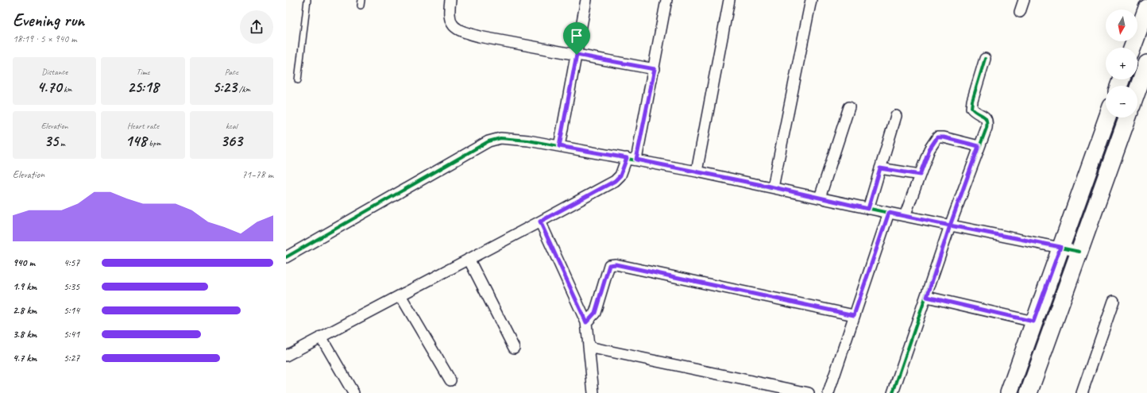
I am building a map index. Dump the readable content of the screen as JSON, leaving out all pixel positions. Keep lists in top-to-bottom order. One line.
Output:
{"north":"bottom","page":{"heading":["Evening run","18:19 · 5 × 940 m"],"map_buttons":["+","−"],"stats":[["Distance","4.70 km"],["Time","25:18"],["Pace","5:23 /km"],["Elevation","35 m"],["Heart rate","148 bpm"],["kcal","363"]],"chart":["Elevation","71–78 m"],"list":[{"name":"940 m","note":"4:57"},{"name":"1.9 km","note":"5:35"},{"name":"2.8 km","note":"5:14"},{"name":"3.8 km","note":"5:41"},{"name":"4.7 km","note":"5:27"}]}}
